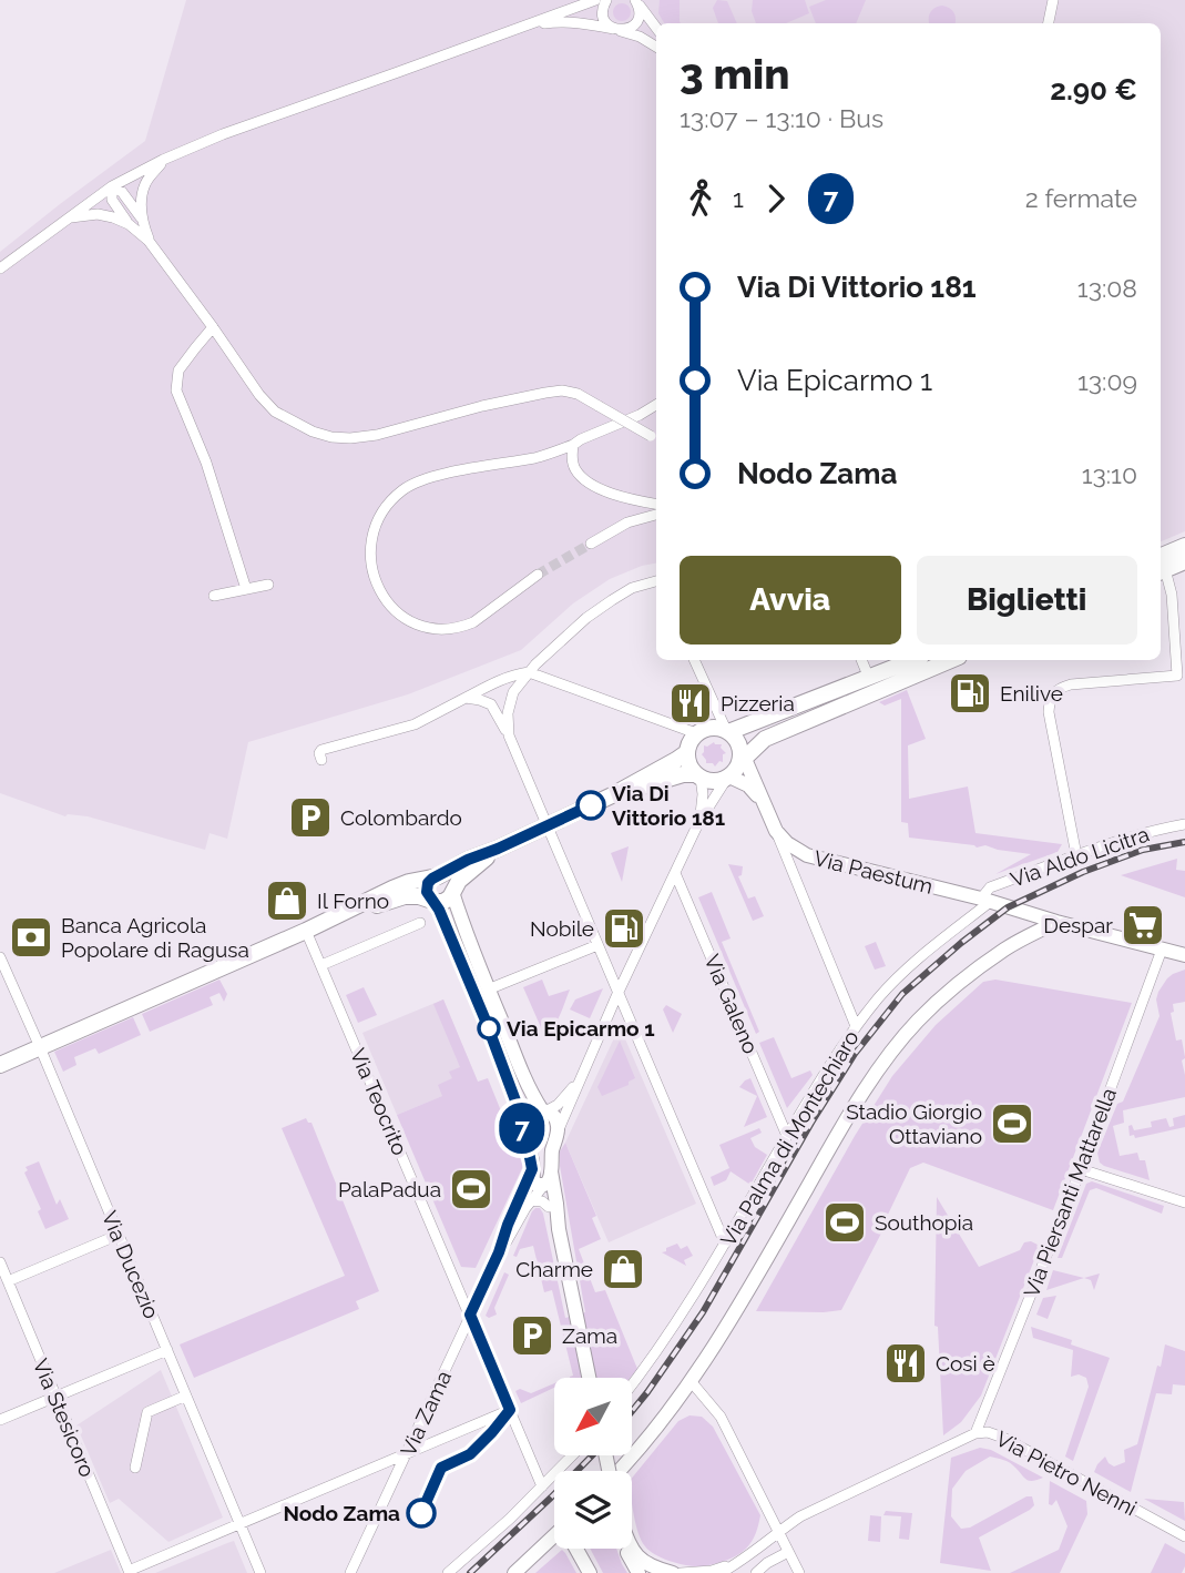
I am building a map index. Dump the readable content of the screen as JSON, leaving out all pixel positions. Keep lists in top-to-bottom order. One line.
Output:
{"streets":{"street":["Via Aldo Licitra","Via Paestum","Via Galeno","Via Teocrito","Via Palma di Montechiaro","Via Piersanti Mattarella","Via Ducezio","Via Zama","Via Stesicoro","Via Pietro Nenni"]},"crossings":[["Via Aldo Licitra","Via Paestum"],["Via Aldo Licitra","Via Palma di Montechiaro"],["Via Paestum","Via Palma di Montechiaro"],["Via Paestum","Via Piersanti Mattarella"],["Via Galeno","Via Palma di Montechiaro"],["Via Teocrito","Via Zama"],["Via Piersanti Mattarella","Via Pietro Nenni"]],"places":{"fuel station":["Enilive","Nobile"],"restaurant":["Pizzeria","Cosi è"],"other":["Via Di Vittorio 181","Via Epicarmo 1","Nodo Zama"],"parking":["Colombardo","Zama"],"shop":["Il Forno","Charme"],"supermarket":["Despar"],"bank":["Banca Agricola Popolare di Ragusa"],"sports":["Stadio Giorgio Ottaviano","PalaPadua","Southopia"]},"lines":["bus line 7"],"north":"bottom left","page":{"on_map":"7","heading":["3 min","13:07 – 13:10 · Bus","2.90 €"],"legs":["1","7","2 fermate"],"list":[{"name":"Via Di Vittorio 181","value":"13:08"},{"name":"Via Epicarmo 1","value":"13:09"},{"name":"Nodo Zama","value":"13:10"}],"buttons":["Avvia","Biglietti"]}}
